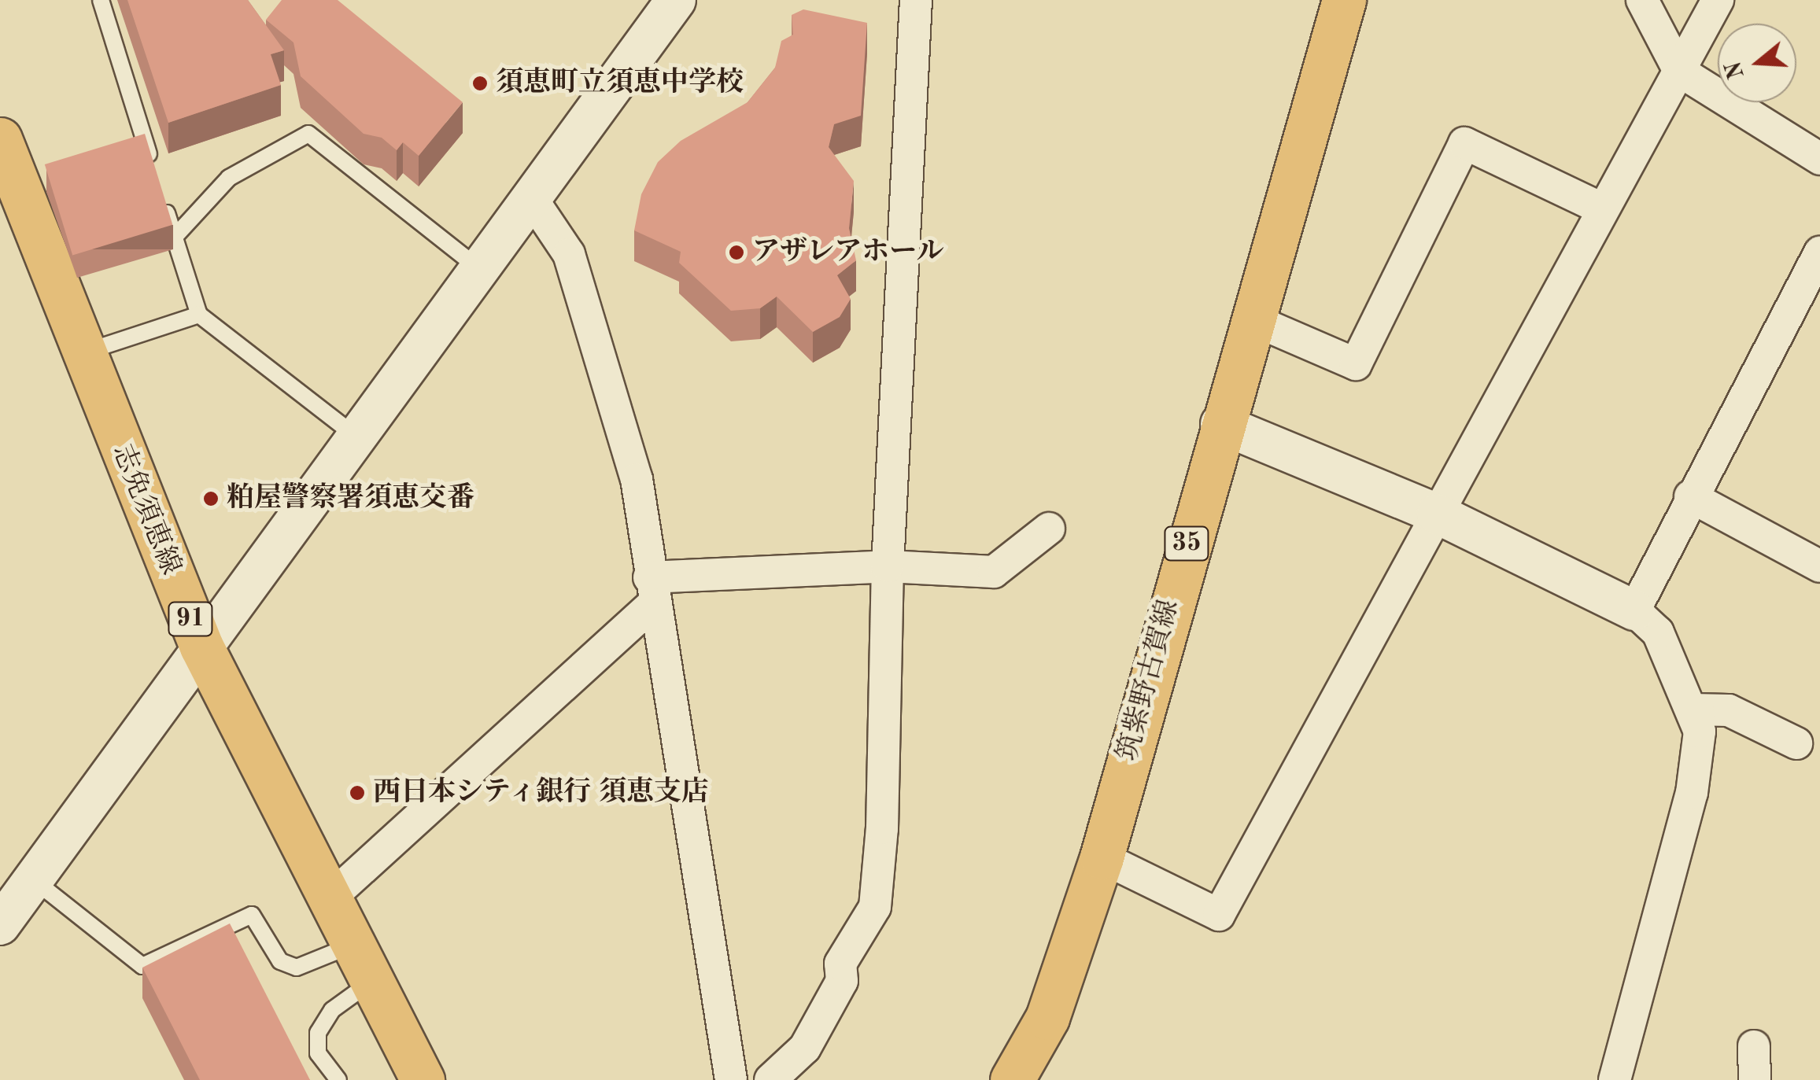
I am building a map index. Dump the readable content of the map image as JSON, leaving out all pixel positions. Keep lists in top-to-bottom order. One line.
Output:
{"streets":{"main road":["志免須恵線","35","91","筑紫野古賀線"]},"places":["須恵町立須恵中学校","アザレアホール","粕屋警察署須恵交番","西日本シティ銀行 須恵支店"],"north":"left"}
